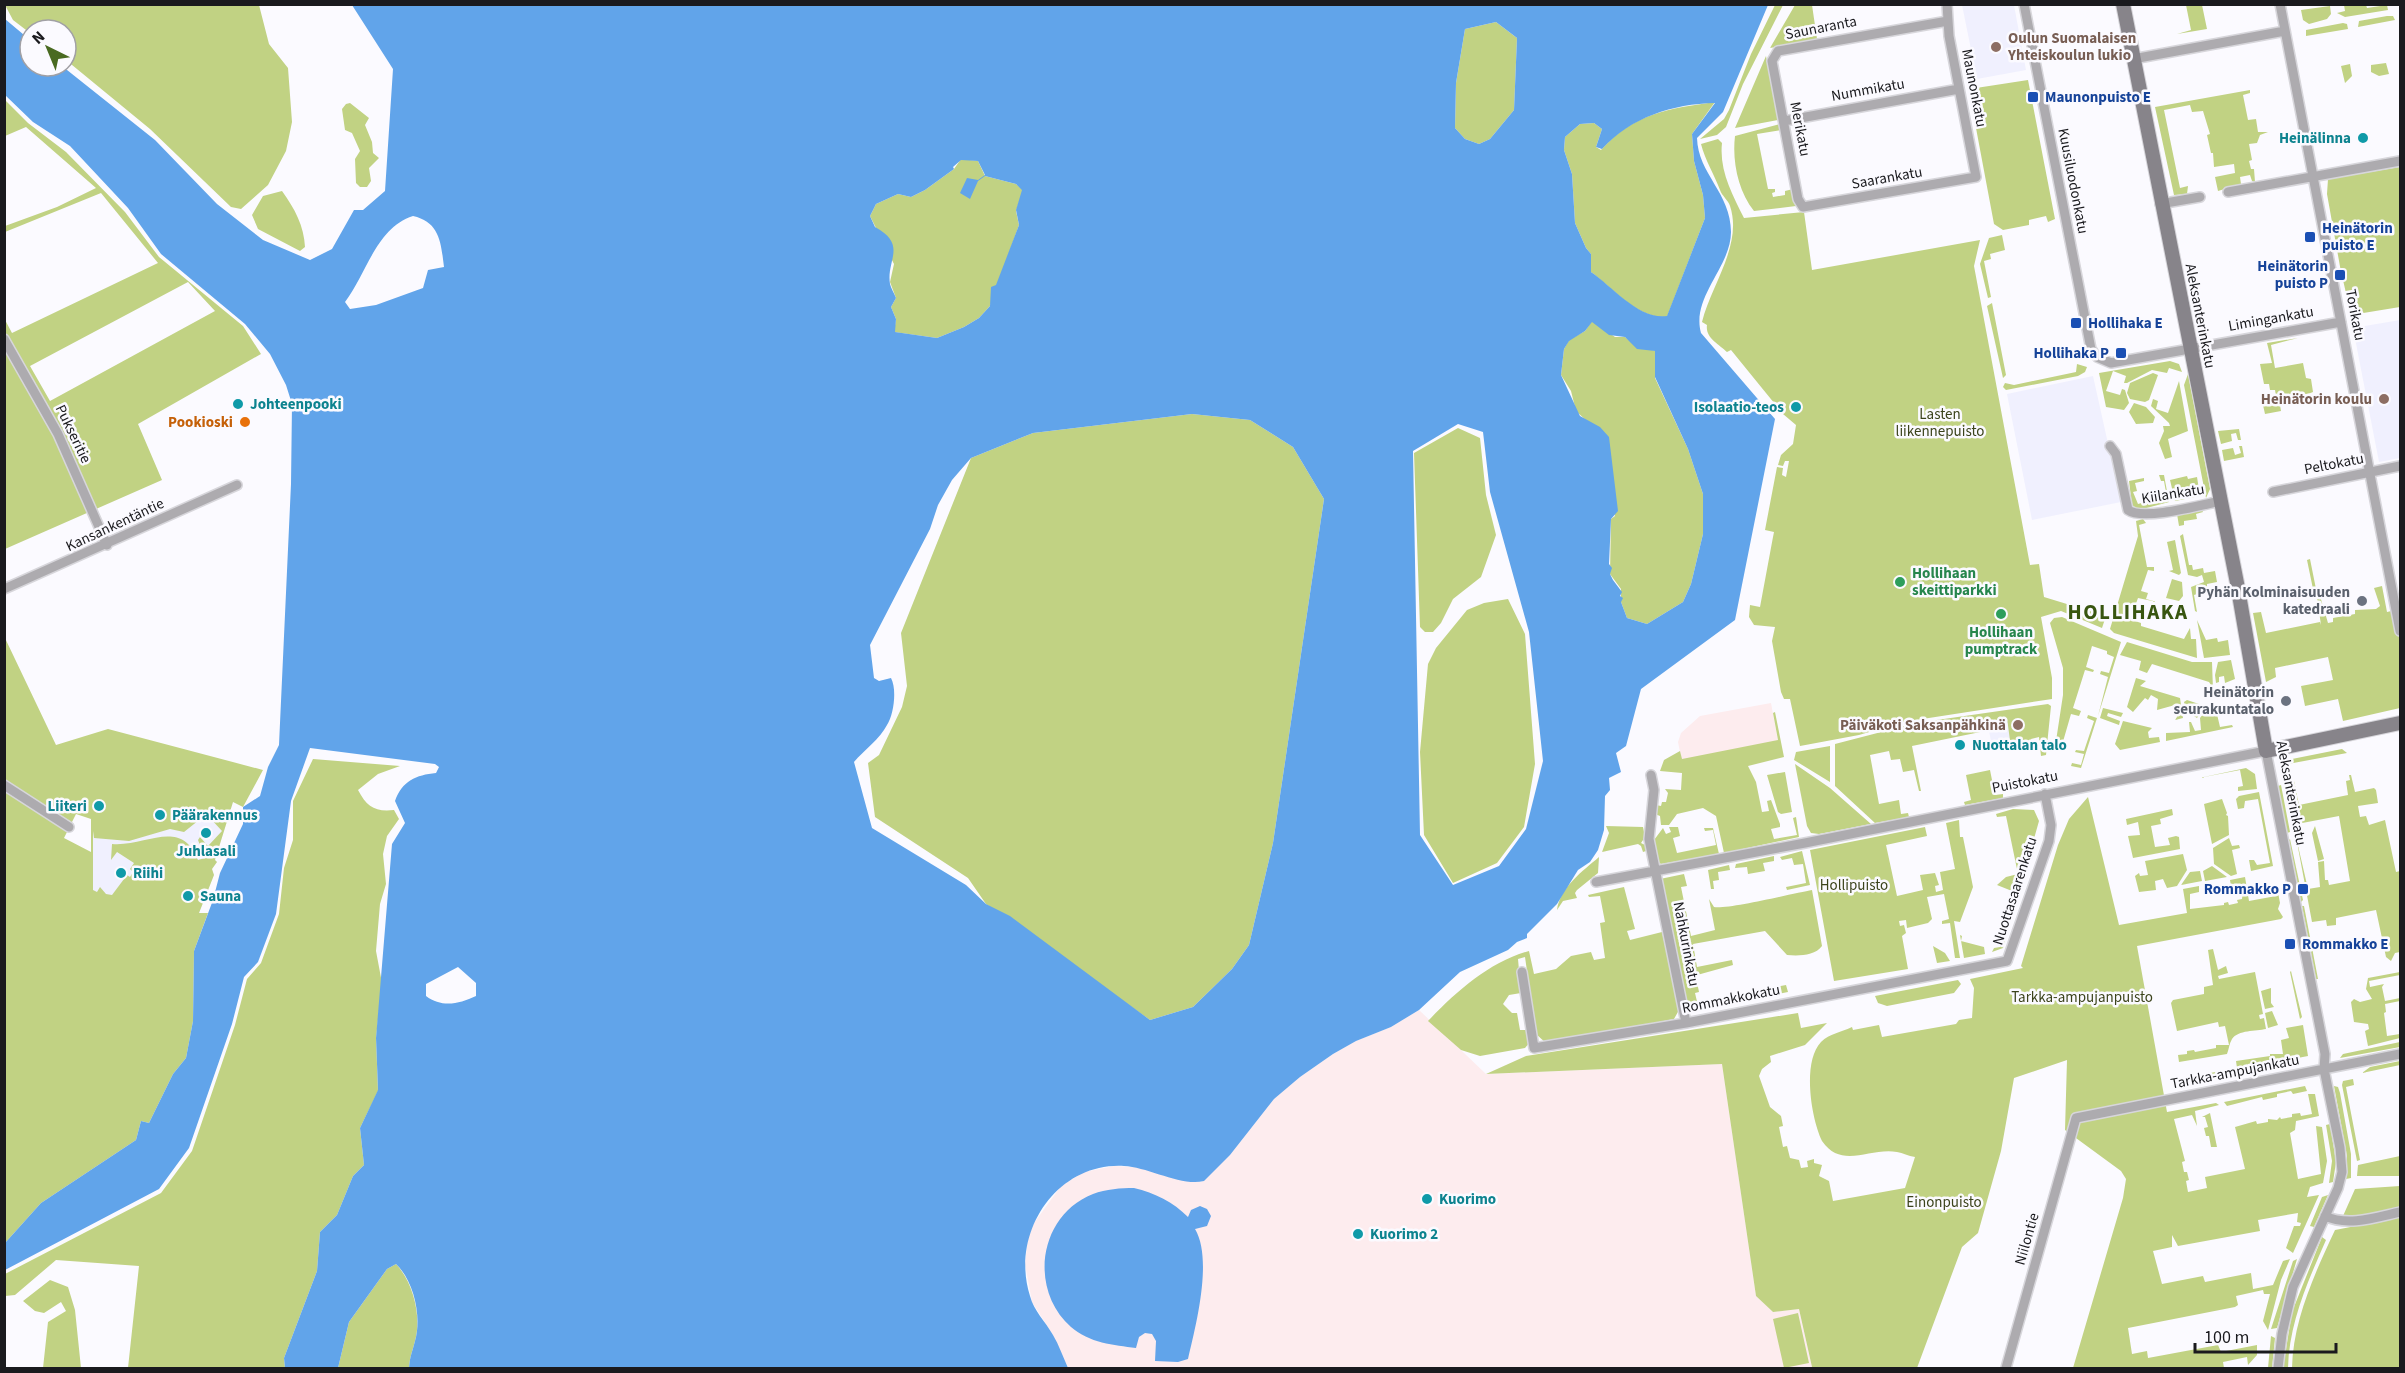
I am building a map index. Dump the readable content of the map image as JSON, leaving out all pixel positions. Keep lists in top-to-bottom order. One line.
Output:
{"streets":{"main road":["Aleksanterinkatu","Puistokatu"],"street":["Saunaranta","Maunonkatu","Nummikatu","Merikatu","Saarankatu","Kuusiluodonkatu","Torikatu","Limingankatu","Pukseritie","Peltokatu","Kiilankatu","Kansankentäntie","Nuottasaarenkatu","Nahkurinkatu","Rommakkokatu","Tarkka-ampujankatu","Niilontie"]},"crossings":[["Saunaranta","Maunonkatu"],["Saunaranta","Merikatu"],["Maunonkatu","Nummikatu"],["Maunonkatu","Saarankatu"],["Nummikatu","Merikatu"],["Merikatu","Saarankatu"],["Kuusiluodonkatu","Limingankatu"],["Torikatu","Limingankatu"],["Torikatu","Peltokatu"],["Aleksanterinkatu","Limingankatu"],["Aleksanterinkatu","Kiilankatu"],["Aleksanterinkatu","Puistokatu"],["Aleksanterinkatu","Tarkka-ampujankatu"],["Pukseritie","Kansankentäntie"],["Puistokatu","Nuottasaarenkatu"],["Puistokatu","Nahkurinkatu"],["Nuottasaarenkatu","Rommakkokatu"],["Nahkurinkatu","Rommakkokatu"],["Tarkka-ampujankatu","Niilontie"]],"districts":["HOLLIHAKA"],"parks":["Lasten liikennepuisto","Hollipuisto","Tarkka-ampujanpuisto","Einonpuisto"],"places":{"other":["Oulun Suomalaisen Yhteiskoulun lukio","Heinälinna","Heinätorin koulu","Johteenpooki","Isolaatio-teos","Pookioski","Hollihaan skeittiparkki","Pyhän Kolminaisuuden katedraali","Hollihaan pumptrack","Heinätorin seurakuntatalo","Päiväkoti Saksanpähkinä","Nuottalan talo","Liiteri","Päärakennus","Juhlasali","Riihi","Sauna","Kuorimo","Kuorimo 2"],"transit":["Maunonpuisto E","Heinätorin puisto E","Heinätorin puisto P","Hollihaka E","Hollihaka P","Rommakko P","Rommakko E"]},"scale_bar":"100 m","north":"top left"}
